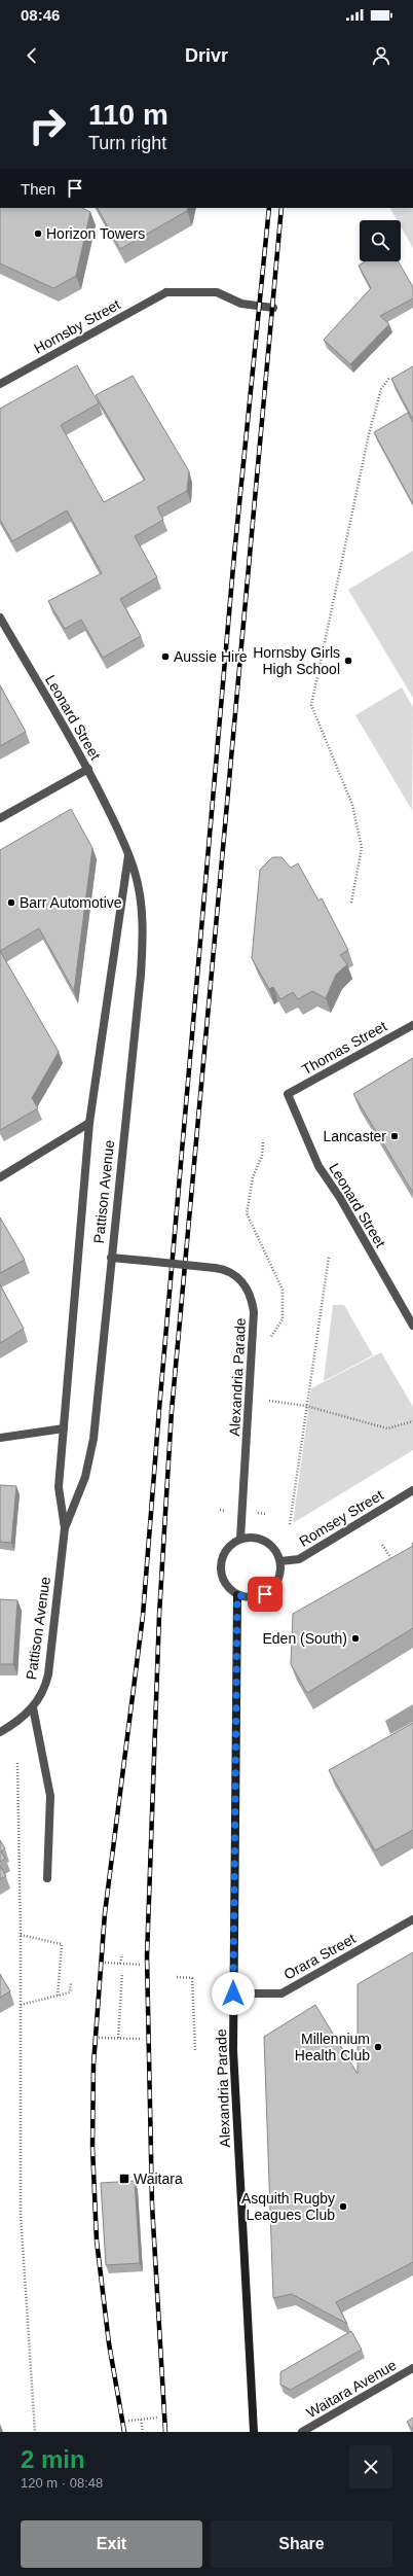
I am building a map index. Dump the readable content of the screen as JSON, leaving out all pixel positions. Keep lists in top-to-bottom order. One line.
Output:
{"streets":{"street":["Hornsby Street","Leonard Street","Thomas Street","Pattison Avenue","Alexandria Parade","Romsey Street","Orara Street","Waitara Avenue"]},"crossings":[["Leonard Street","Thomas Street"],["Leonard Street","Pattison Avenue"],["Pattison Avenue","Alexandria Parade"],["Alexandria Parade","Romsey Street"],["Alexandria Parade","Orara Street"]],"places":{"other":["Horizon Towers","Aussie Hire","Hornsby Girls High School","Barr Automotive","Lancaster","Eden (South)","Millennium Health Club","Asquith Rugby Leagues Club"],"transit":["Waitara"]},"page":{"status":"08:46","header":"Drivr","turn":["110 m","Turn right"],"then":"Then","heading":["2 min","120 m · 08:48"],"buttons":["Exit","Share"]}}
